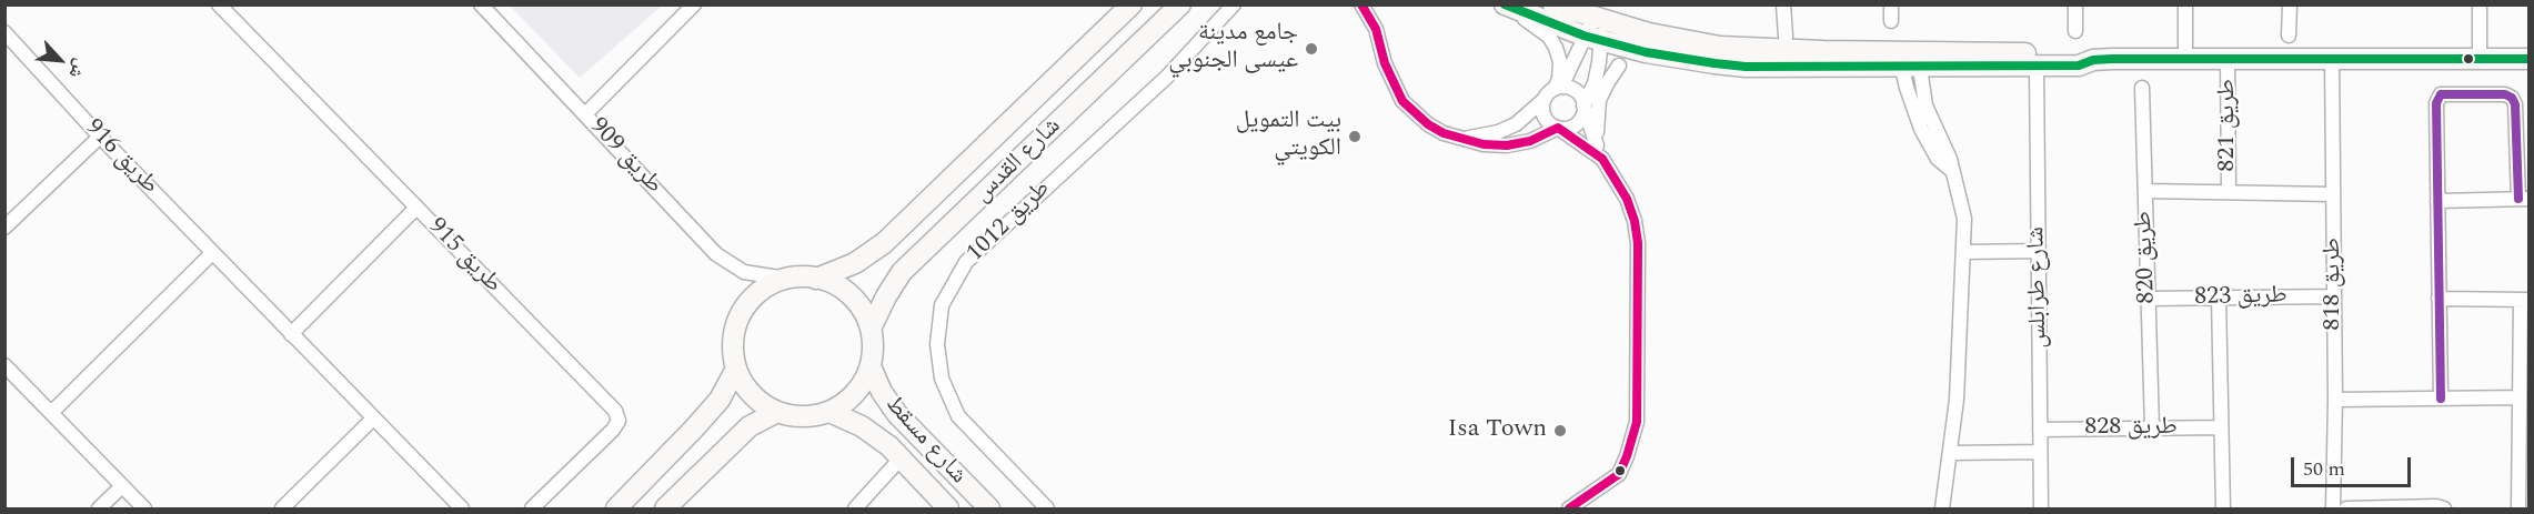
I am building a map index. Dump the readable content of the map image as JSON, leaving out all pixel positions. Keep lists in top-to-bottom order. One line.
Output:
{"streets":{"street":["طريق 821","طريق 909","طريق 916","شارع القدس","طريق 1012","طريق 915","طريق 820","طريق 818","شارع طرابلس","طريق 823","طريق 828","شارع مسقط"]},"crossings":[["طريق 821","طريق 820"],["طريق 821","طريق 818"],["طريق 909","شارع القدس"],["طريق 909","شارع مسقط"],["شارع القدس","شارع مسقط"],["طريق 820","طريق 823"],["طريق 820","طريق 828"],["طريق 818","طريق 823"],["شارع طرابلس","طريق 828"]],"places":["جامع مدينة عيسى الجنوبي","بيت التمويل الكويتي","Isa Town"],"scale_bar":"50 m","north":"bottom right"}
